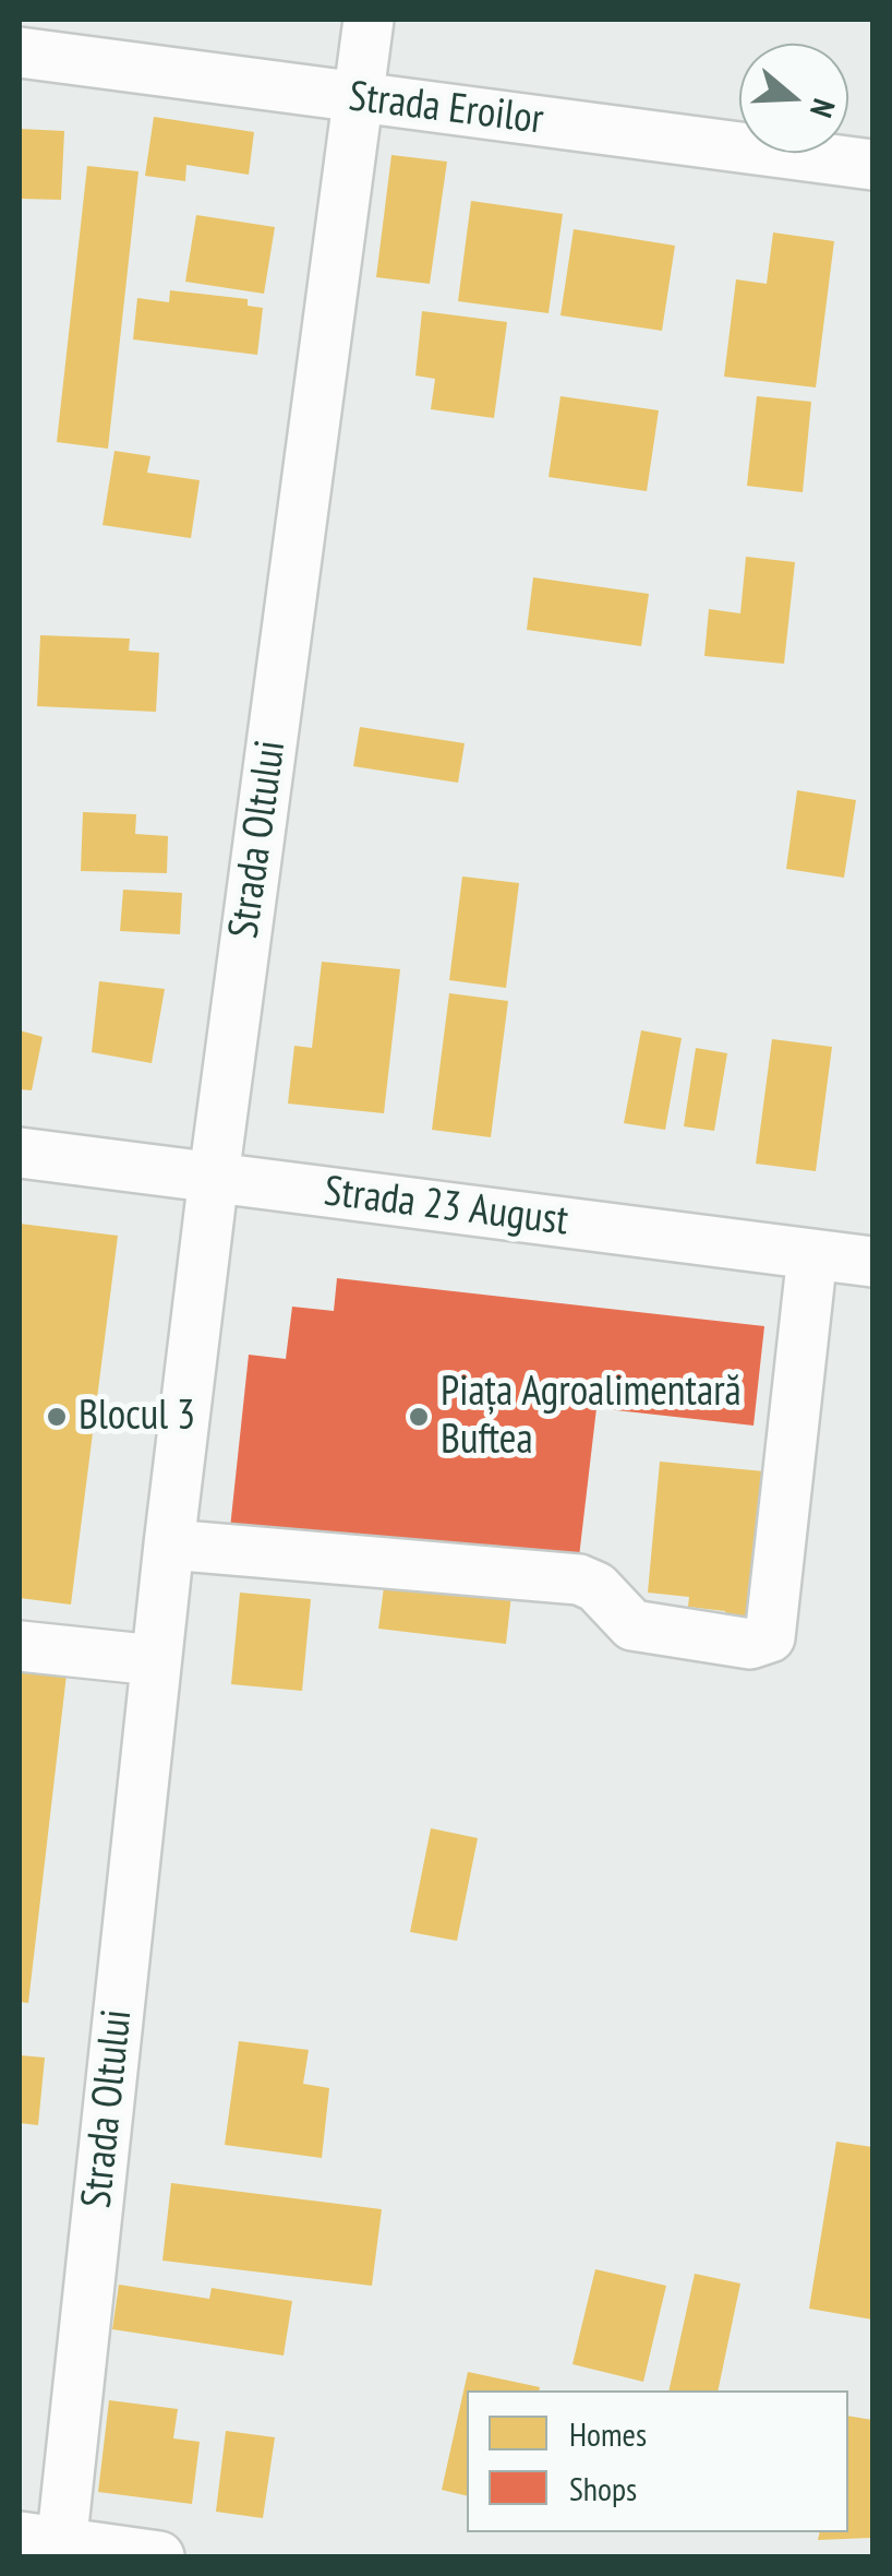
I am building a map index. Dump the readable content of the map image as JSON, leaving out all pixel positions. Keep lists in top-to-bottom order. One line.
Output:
{"streets":{"street":["Strada Eroilor","Strada Oltului","Strada 23 August"]},"crossings":[["Strada Eroilor","Strada Oltului"],["Strada Oltului","Strada 23 August"]],"places":["Blocul 3","Piața Agroalimentară Buftea"],"legend":["Homes","Shops"],"north":"right"}
